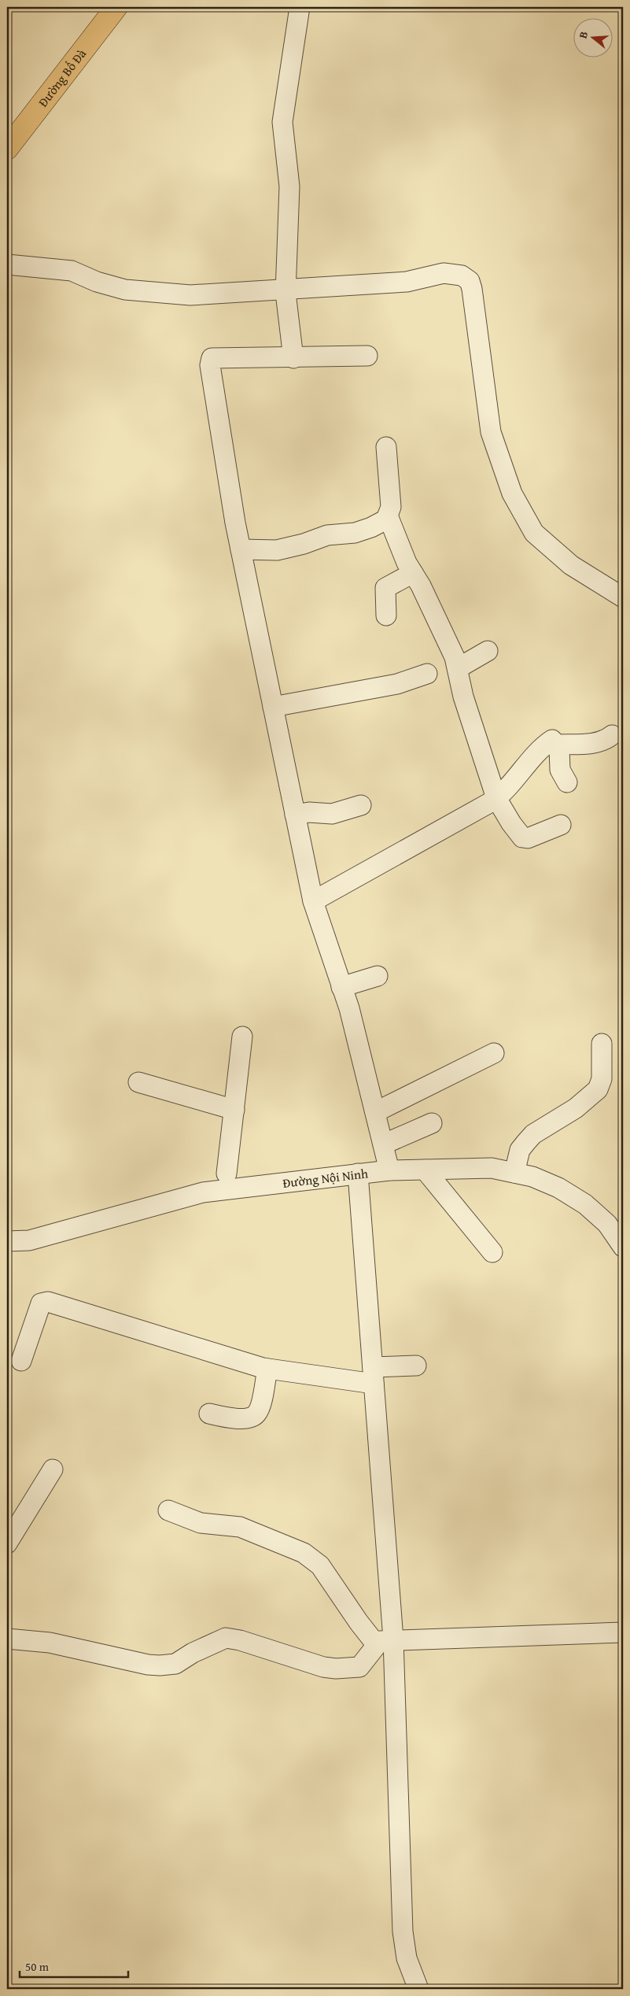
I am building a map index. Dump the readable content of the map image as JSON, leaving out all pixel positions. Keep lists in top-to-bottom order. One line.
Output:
{"streets":{"main road":["Đường Bổ Đà"],"street":["Đường Nội Ninh"]},"scale_bar":"50 m","north":"left"}
